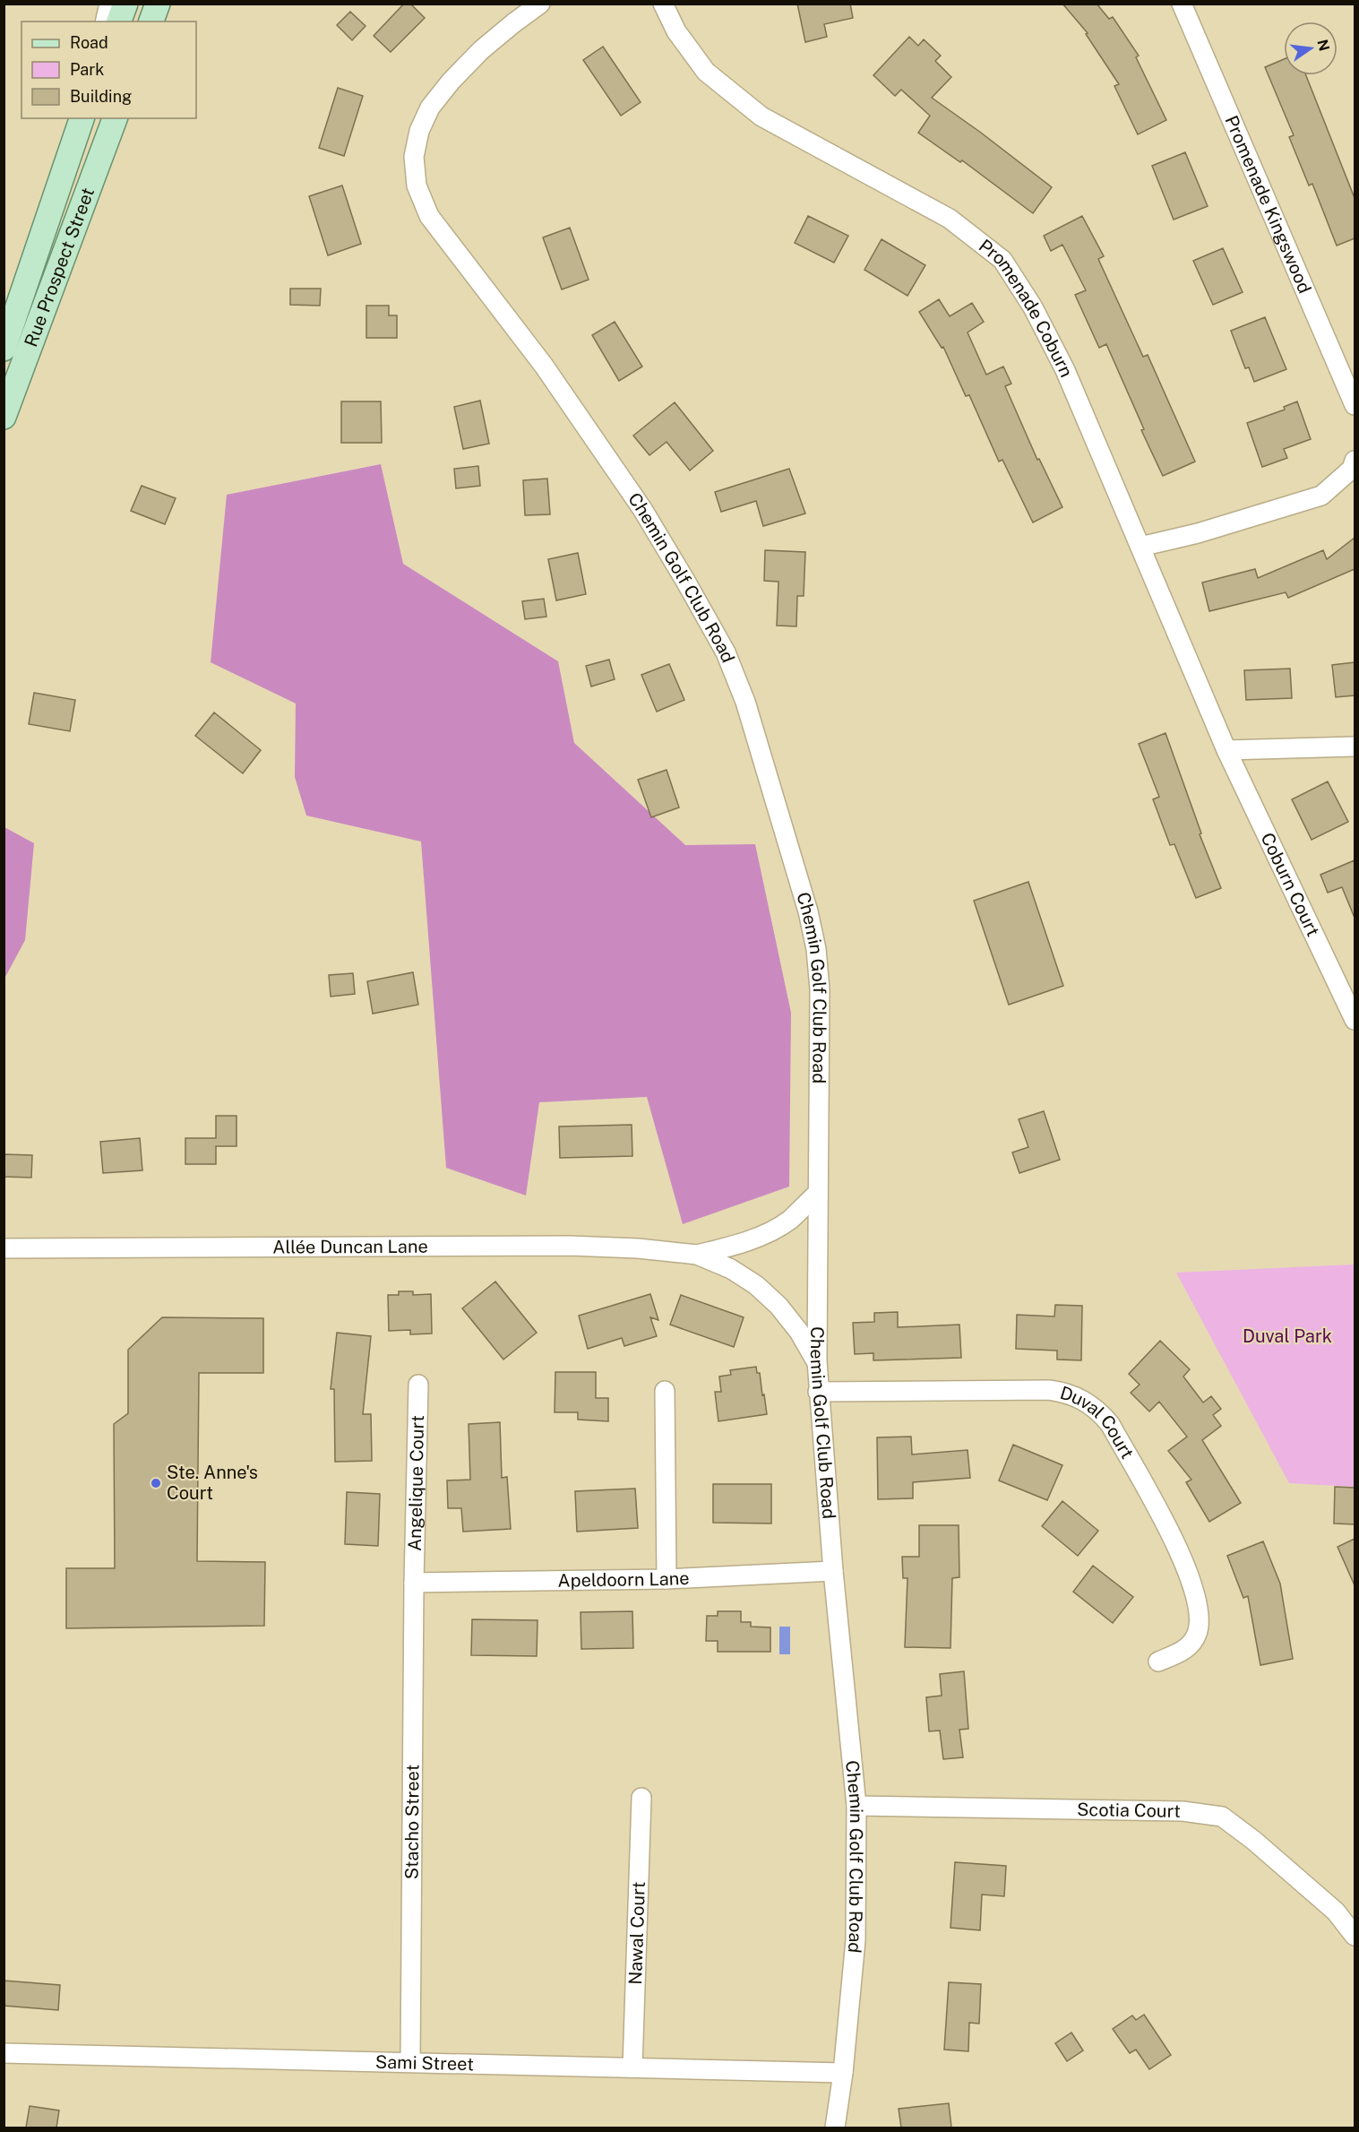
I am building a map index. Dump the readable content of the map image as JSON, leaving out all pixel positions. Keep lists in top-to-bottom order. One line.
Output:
{"streets":{"main road":["Rue Prospect Street"],"street":["Promenade Kingswood","Promenade Coburn","Chemin Golf Club Road","Coburn Court","Allée Duncan Lane","Duval Court","Angelique Court","Apeldoorn Lane","Scotia Court","Stacho Street","Nawal Court","Sami Street"]},"crossings":[["Promenade Coburn","Coburn Court"],["Chemin Golf Club Road","Duval Court"],["Chemin Golf Club Road","Apeldoorn Lane"],["Chemin Golf Club Road","Scotia Court"],["Chemin Golf Club Road","Sami Street"],["Angelique Court","Apeldoorn Lane"],["Angelique Court","Stacho Street"],["Apeldoorn Lane","Stacho Street"],["Stacho Street","Sami Street"],["Nawal Court","Sami Street"]],"parks":["Duval Park"],"places":["Ste. Anne's Court"],"legend":["Road","Park","Building"],"north":"right"}
